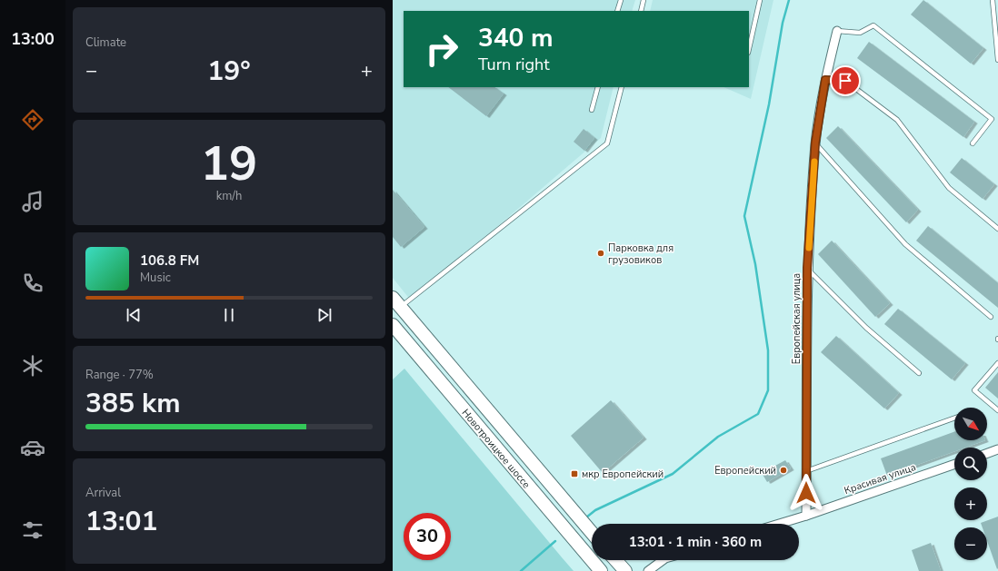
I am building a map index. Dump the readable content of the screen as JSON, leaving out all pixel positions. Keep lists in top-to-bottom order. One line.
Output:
{"streets":{"main road":["Новотроицкое шоссе"],"street":["Европейская улица","Красивая улица"]},"crossings":[["Европейская улица","Красивая улица"]],"places":{"other":["Парковка для грузовиков","Европейский"],"transit":["мкр Европейский"]},"north":"bottom right","page":{"tabs":"13:00","tile":["Climate",["19","km/h"],["Range · 77%","385 km"],["Arrival","13:01"]],"turn":["340 m","Turn right"],"heat":["−","19°","+"],"song":["106.8 FM","Music"],"map_buttons":["+","−"],"limit":"30","trip":"13:01 · 1 min · 360 m"}}
